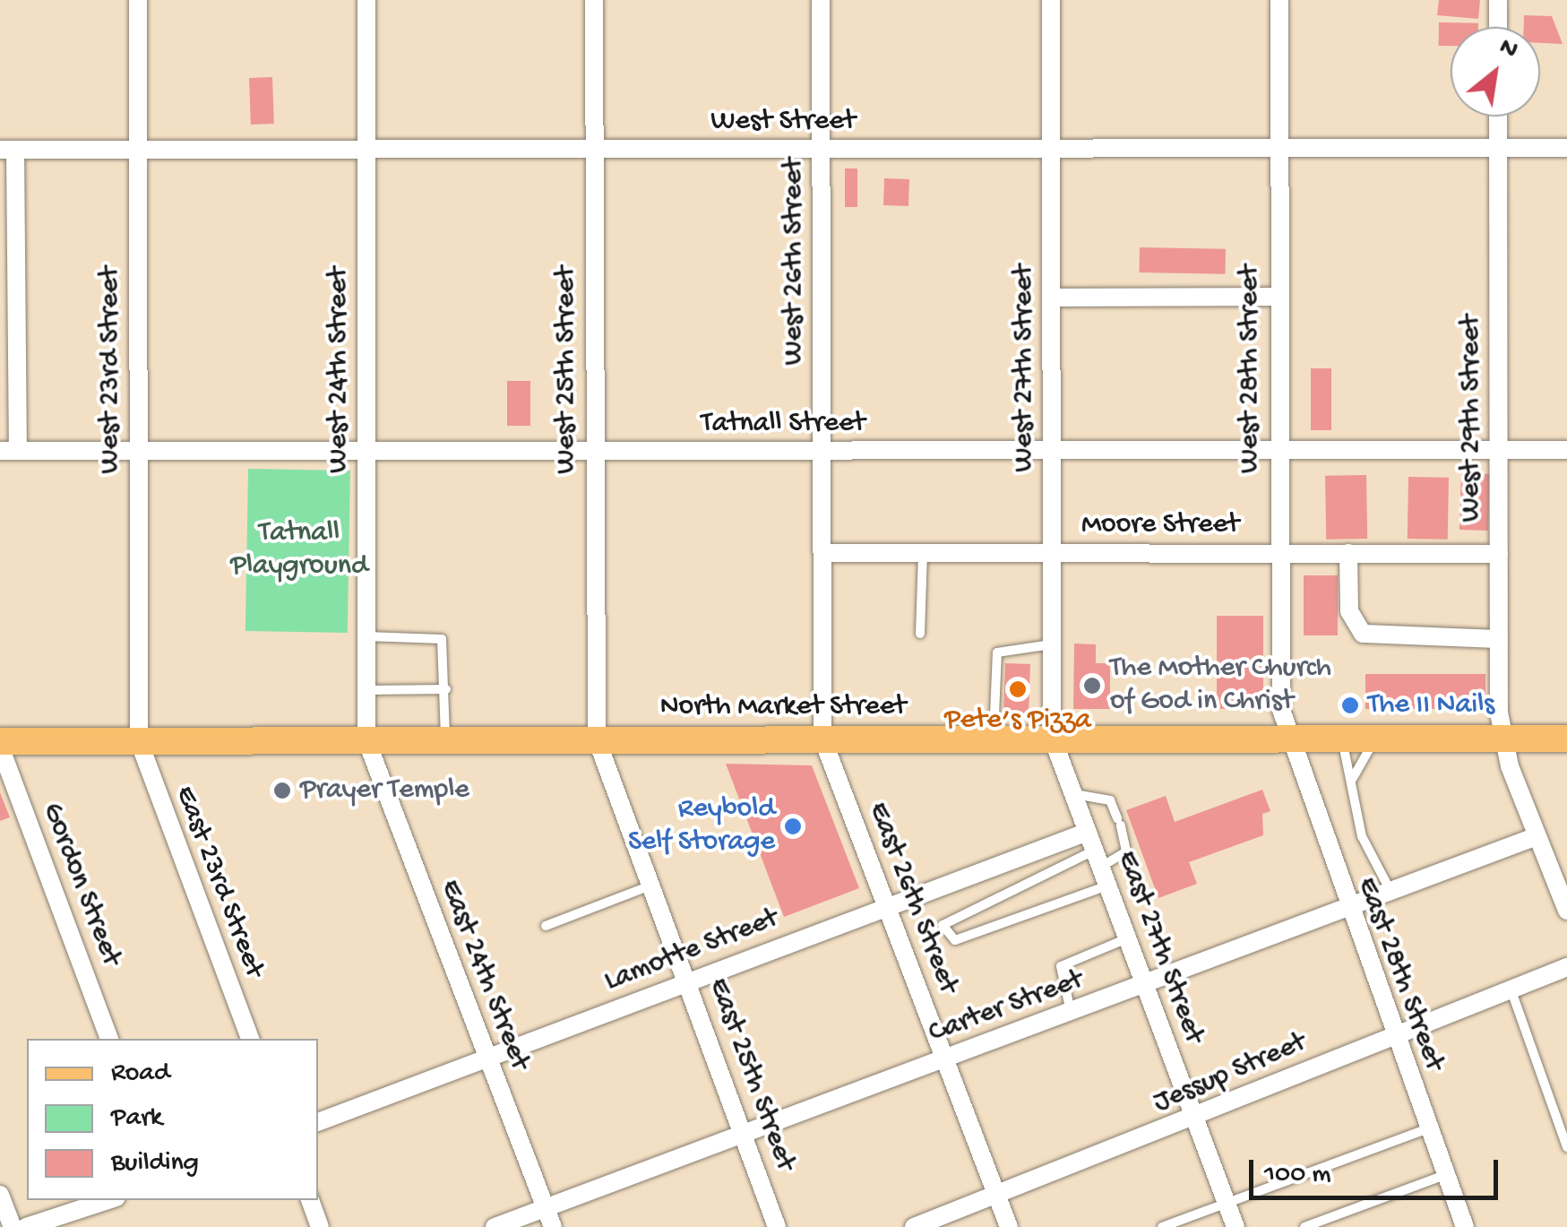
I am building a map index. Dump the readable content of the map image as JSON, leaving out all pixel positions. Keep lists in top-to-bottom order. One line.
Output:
{"streets":{"main road":["North Market Street"],"street":["West Street","West 26th Street","West 27th Street","West 28th Street","West 23rd Street","West 24th Street","West 25th Street","West 29th Street","Tatnall Street","Moore Street","East 23rd Street","Gordon Street","East 26th Street","East 27th Street","Lamotte Street","East 28th Street","East 24th Street","Carter Street","Jessup Street","East 25th Street"]},"crossings":[["West Street","West 26th Street"],["West Street","West 27th Street"],["West Street","West 28th Street"],["West Street","West 23rd Street"],["West Street","West 24th Street"],["West Street","West 25th Street"],["West Street","West 29th Street"],["West 26th Street","Tatnall Street"],["West 26th Street","Moore Street"],["West 26th Street","North Market Street"],["West 26th Street","East 26th Street"],["West 27th Street","Tatnall Street"],["West 27th Street","Moore Street"],["West 27th Street","North Market Street"],["West 27th Street","East 27th Street"],["West 28th Street","Tatnall Street"],["West 28th Street","Moore Street"],["West 28th Street","North Market Street"],["West 28th Street","East 28th Street"],["West 23rd Street","Tatnall Street"],["West 23rd Street","North Market Street"],["West 23rd Street","East 23rd Street"],["West 24th Street","Tatnall Street"],["West 24th Street","North Market Street"],["West 24th Street","East 24th Street"],["West 25th Street","Tatnall Street"],["West 25th Street","North Market Street"],["West 25th Street","East 25th Street"],["West 29th Street","Tatnall Street"],["West 29th Street","Moore Street"],["West 29th Street","North Market Street"],["West 29th Street","Carter Street"],["North Market Street","East 23rd Street"],["North Market Street","Gordon Street"],["North Market Street","East 26th Street"],["North Market Street","East 27th Street"],["North Market Street","East 28th Street"],["North Market Street","East 24th Street"],["North Market Street","East 25th Street"],["East 26th Street","Lamotte Street"],["East 26th Street","Carter Street"],["East 26th Street","Jessup Street"],["East 27th Street","Lamotte Street"],["East 27th Street","Carter Street"],["East 27th Street","Jessup Street"],["Lamotte Street","East 24th Street"],["Lamotte Street","East 25th Street"],["East 28th Street","Carter Street"],["East 28th Street","Jessup Street"],["East 24th Street","Carter Street"],["Carter Street","East 25th Street"]],"parks":["Tatnall Playground"],"places":["The Mother Church of God in Christ","Pete’s Pizza","The II Nails","Prayer Temple","Reybold Self Storage"],"legend":["Road","Park","Building"],"scale_bar":"100 m","north":"top right"}
